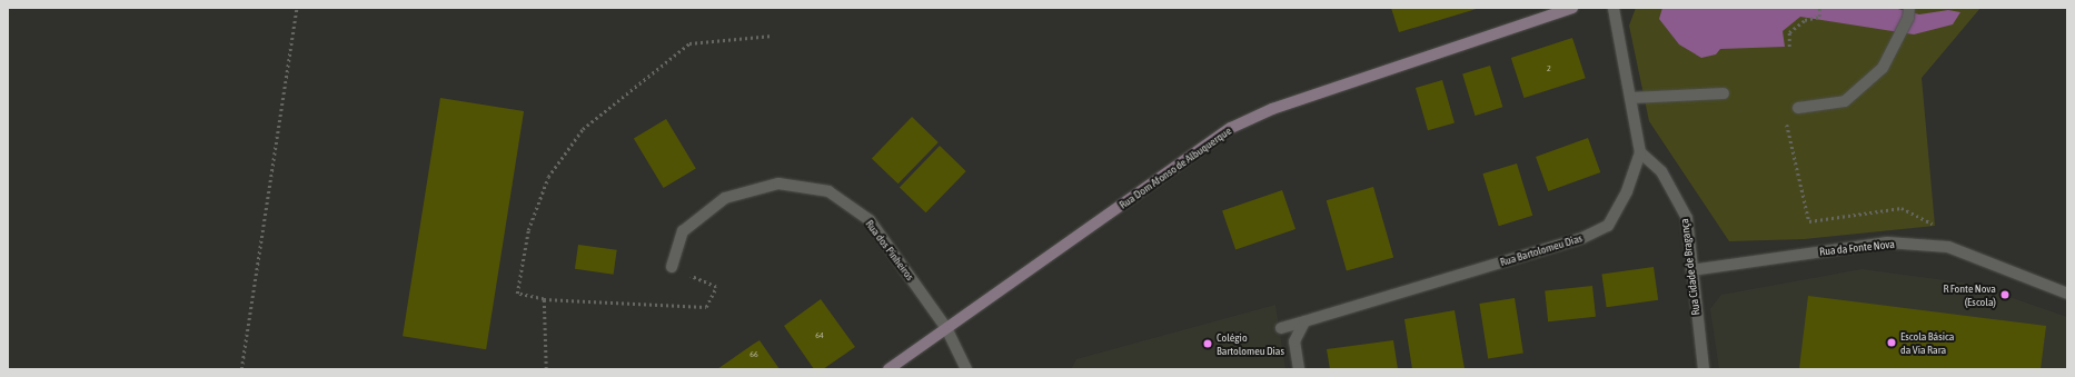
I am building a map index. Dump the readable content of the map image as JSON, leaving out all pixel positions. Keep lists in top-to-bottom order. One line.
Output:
{"streets":{"main road":["Rua Dom Afonso de Albuquerque"],"street":["Rua da Fonte Nova","Rua dos Pinheiros","Rua Bartolomeu Dias","Rua Cidade de Bragança"]},"crossings":[["Rua Dom Afonso de Albuquerque","Rua dos Pinheiros"],["Rua da Fonte Nova","Rua Cidade de Bragança"],["Rua Bartolomeu Dias","Rua Cidade de Bragança"]],"places":["R Fonte Nova (Escola)","Escola Básica da Via Rara","Colégio Bartolomeu Dias"],"house_numbers":["2","64","66"]}
